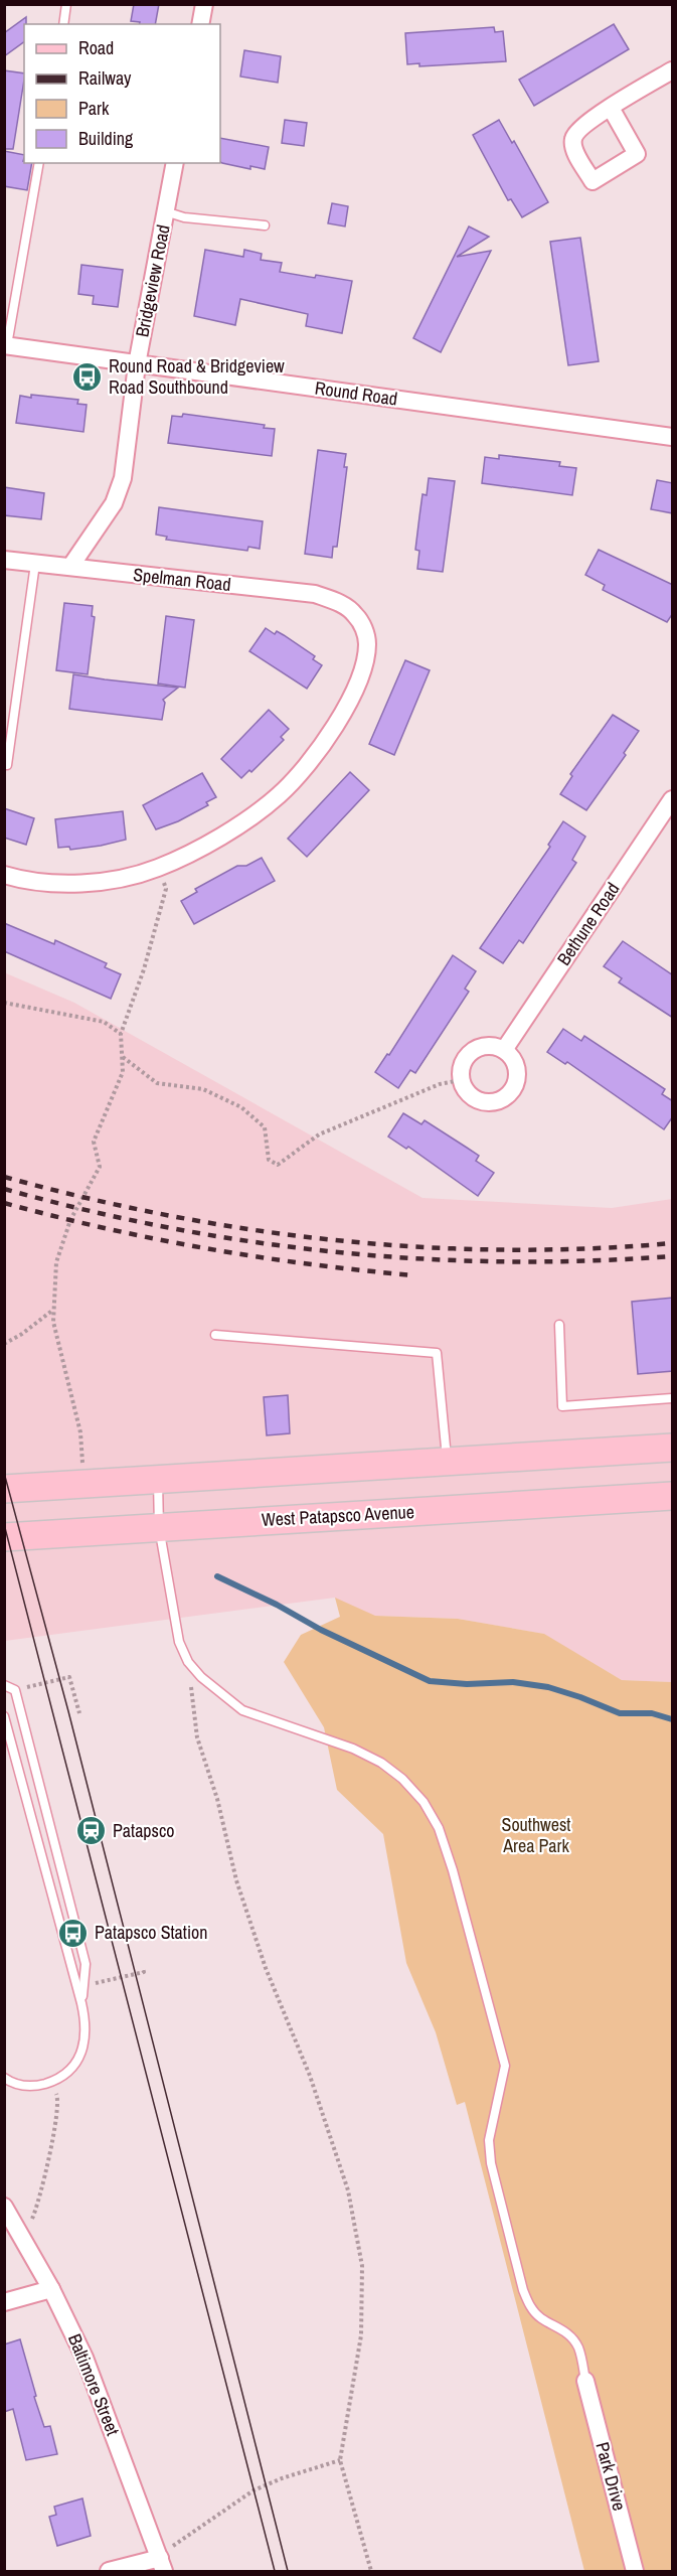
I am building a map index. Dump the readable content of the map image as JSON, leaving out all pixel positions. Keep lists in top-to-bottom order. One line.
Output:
{"streets":{"main road":["West Patapsco Avenue"],"street":["Bridgeview Road","Round Road","Spelman Road","Bethune Road","Baltimore Street","Park Drive"]},"crossings":[["Bridgeview Road","Round Road"],["Bridgeview Road","Spelman Road"]],"parks":["Southwest Area Park"],"places":{"bus stop":["Round Road & Bridgeview Road Southbound","Patapsco Station"],"station":["Patapsco"]},"legend":["Road","Railway","Park","Building"]}
